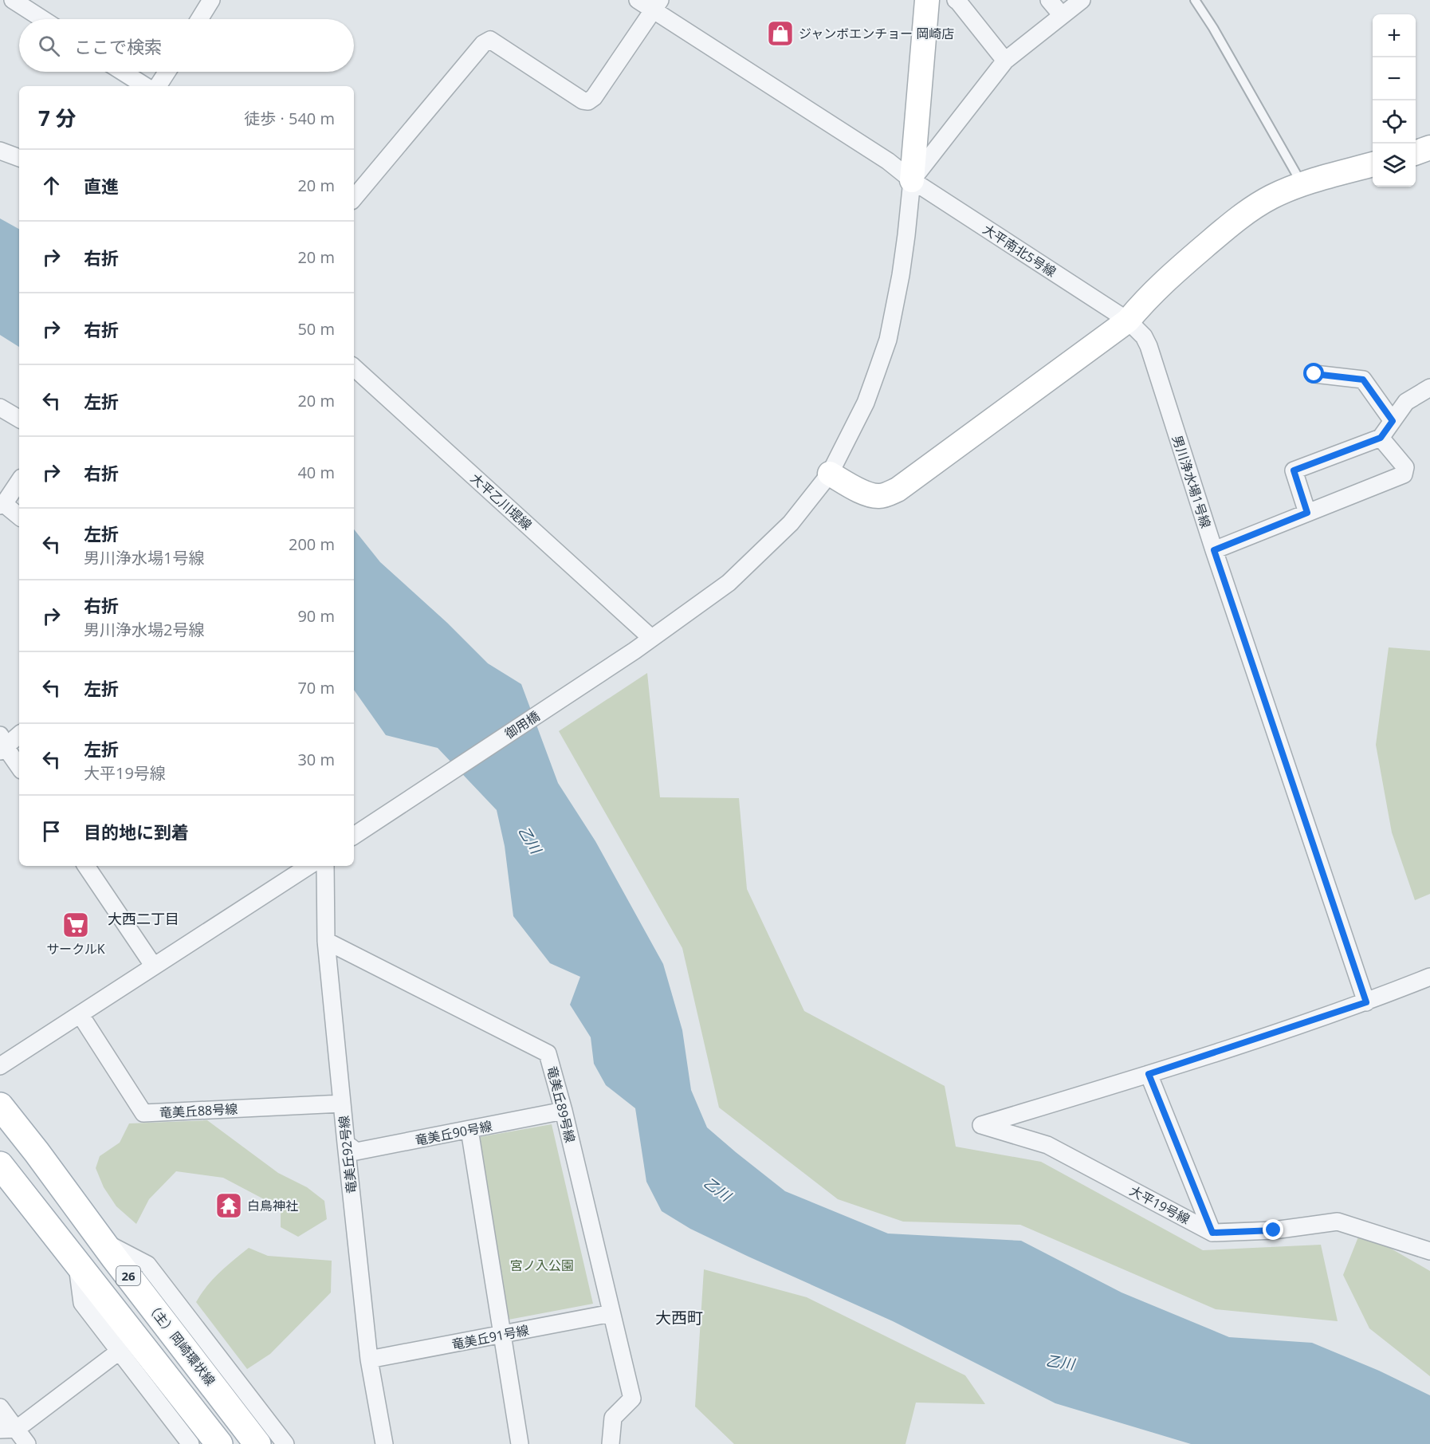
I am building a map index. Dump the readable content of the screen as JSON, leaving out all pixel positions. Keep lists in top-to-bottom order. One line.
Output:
{"streets":{"main road":["26","（主）岡崎環状線"],"street":["大平南北5号線","男川浄水場1号線","大平乙川堤線","御用橋","竜美丘89号線","竜美丘88号線","竜美丘90号線","竜美丘92号線","大平19号線","竜美丘91号線"]},"crossings":[["大平南北5号線","男川浄水場1号線"],["大平南北5号線","御用橋"],["大平乙川堤線","御用橋"],["竜美丘89号線","竜美丘90号線"],["竜美丘89号線","竜美丘92号線"],["竜美丘89号線","竜美丘91号線"],["竜美丘88号線","竜美丘92号線"],["竜美丘90号線","竜美丘92号線"],["竜美丘92号線","竜美丘91号線"]],"districts":["大西二丁目","大西町"],"water":["乙川"],"parks":["宮ノ入公園"],"places":{"shop":["ジャンボエンチョー 岡崎店"],"supermarket":["サークルK"],"temple":["白鳥神社"]},"page":{"map_buttons":["+","−"],"search":"ここで検索","heading":["7 分","徒歩 · 540 m"],"list":[["直進","20 m"],["右折","20 m"],["右折","50 m"],["左折","20 m"],["右折","40 m"],["左折","男川浄水場1号線","200 m"],["右折","男川浄水場2号線","90 m"],["左折","70 m"],["左折","大平19号線","30 m"],"目的地に到着"]}}
